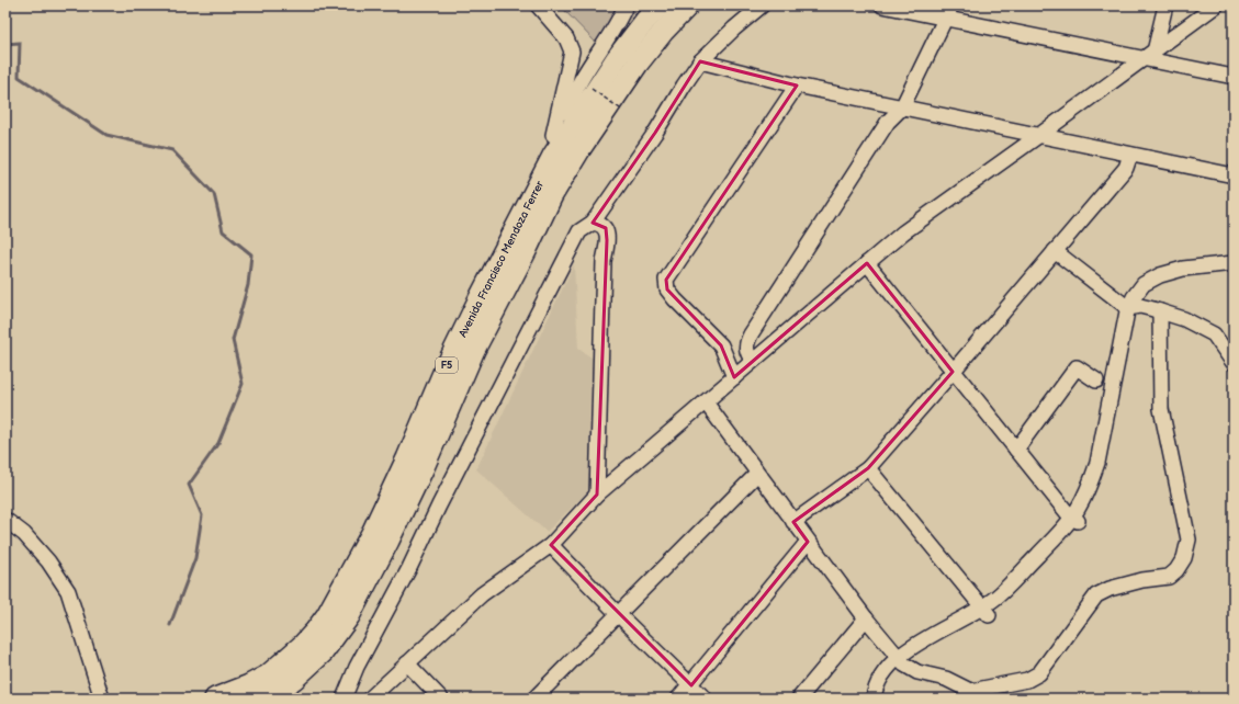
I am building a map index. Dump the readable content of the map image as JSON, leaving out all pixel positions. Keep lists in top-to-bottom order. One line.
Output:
{"streets":{"highway":["Avenida Francisco Mendoza Ferrer","F5"]}}
